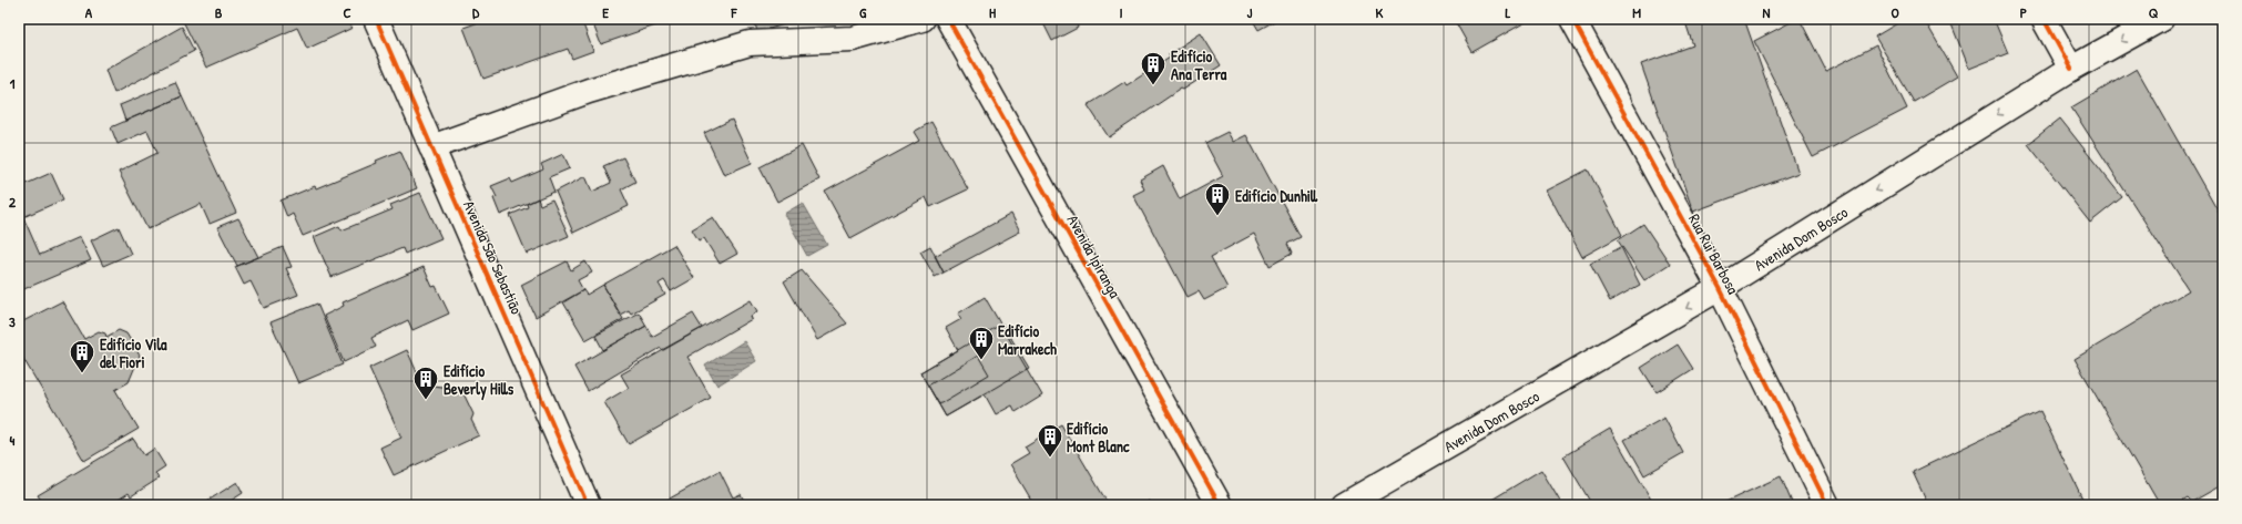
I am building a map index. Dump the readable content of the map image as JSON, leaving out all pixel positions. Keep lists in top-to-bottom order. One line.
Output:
{"streets":{"street":["Avenida Dom Bosco","Rua Rui Barbosa","Avenida Ipiranga","Avenida São Sebastião"]},"crossings":[["Avenida Dom Bosco","Rua Rui Barbosa"]],"one_way":["Avenida Dom Bosco"],"places":{"building":["Edifício Ana Terra","Edifício Dunhill","Edifício Marrakech","Edifício Vila del Fiori","Edifício Beverly Hills","Edifício Mont Blanc"]},"grid":{"columns":["A","B","C","D","E","F","G","H","I","J","K","L","M","N","O","P","Q"],"rows":["1","2","3","4"]}}
